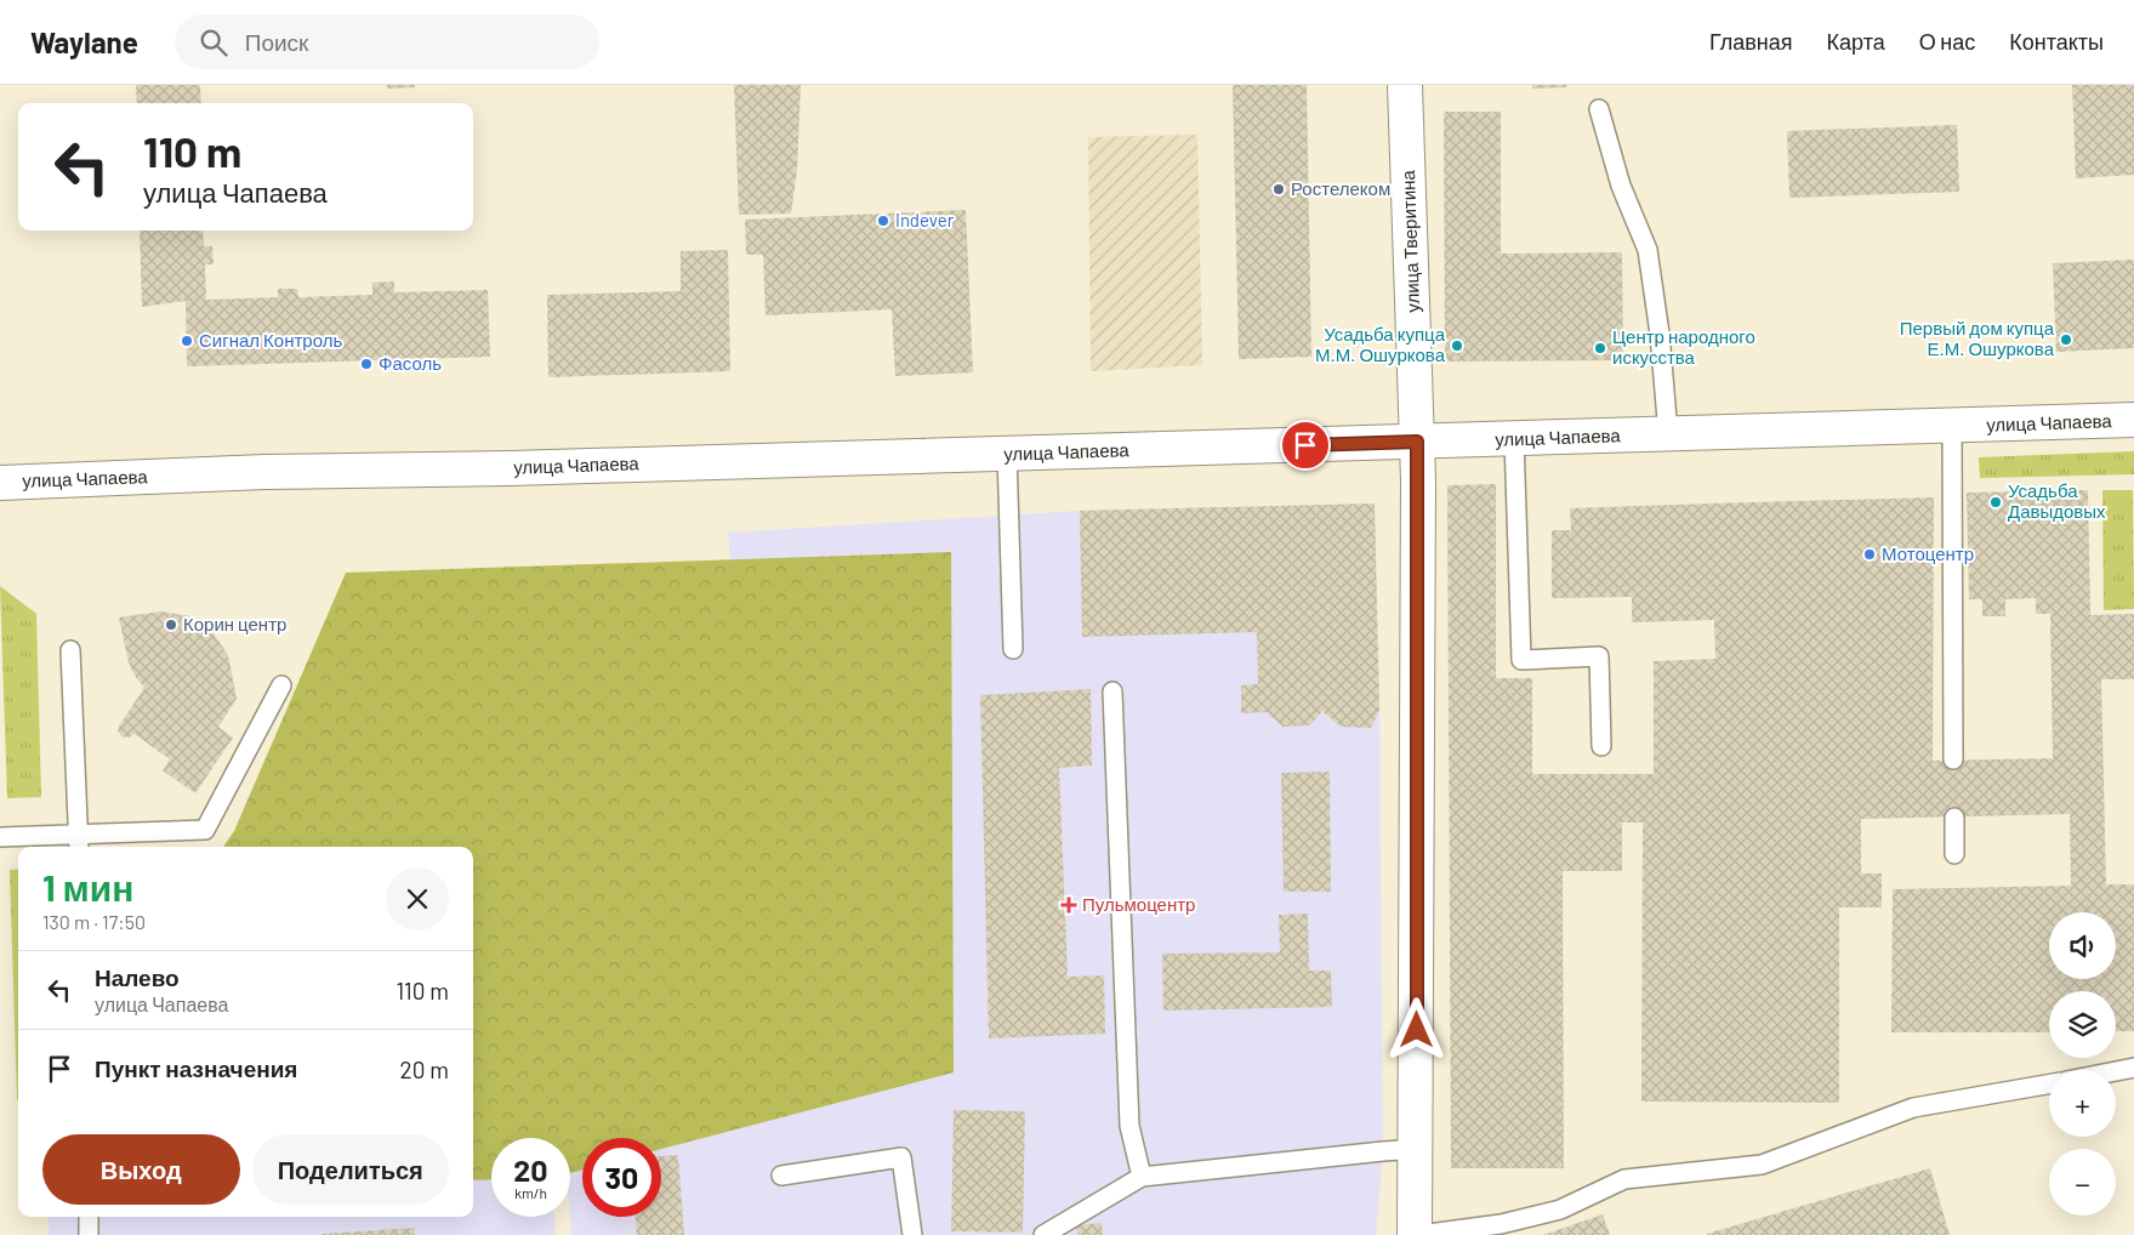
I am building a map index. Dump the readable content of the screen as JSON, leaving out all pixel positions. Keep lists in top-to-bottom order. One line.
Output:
{"streets":{"main road":["улица Тверитина","улица Чапаева"]},"crossings":[["улица Тверитина","улица Чапаева"]],"places":{"other":["Ростелеком","Indever","Первый дом купца Е.М. Ошуркова","Сигнал Контроль","Усадьба купца М.М. Ошуркова","Центр народного искусства","Фасоль","Усадьба Давыдовых","Мотоцентр","Корин центр"],"health":["Пульмоцентр"]},"page":{"header":"Waylane","search":"Поиск","nav":["Главная","Карта","О нас","Контакты"],"turn":["110 m","улица Чапаева"],"heading":["1 мин","130 m · 17:50"],"map_buttons":["+","−"],"list":[{"name":"Налево","note":"улица Чапаева","value":"110 m"},{"name":"Пункт назначения","value":"20 m"}],"buttons":["Выход","Поделиться"],"speed":"20 km/h","limit":"30"}}
